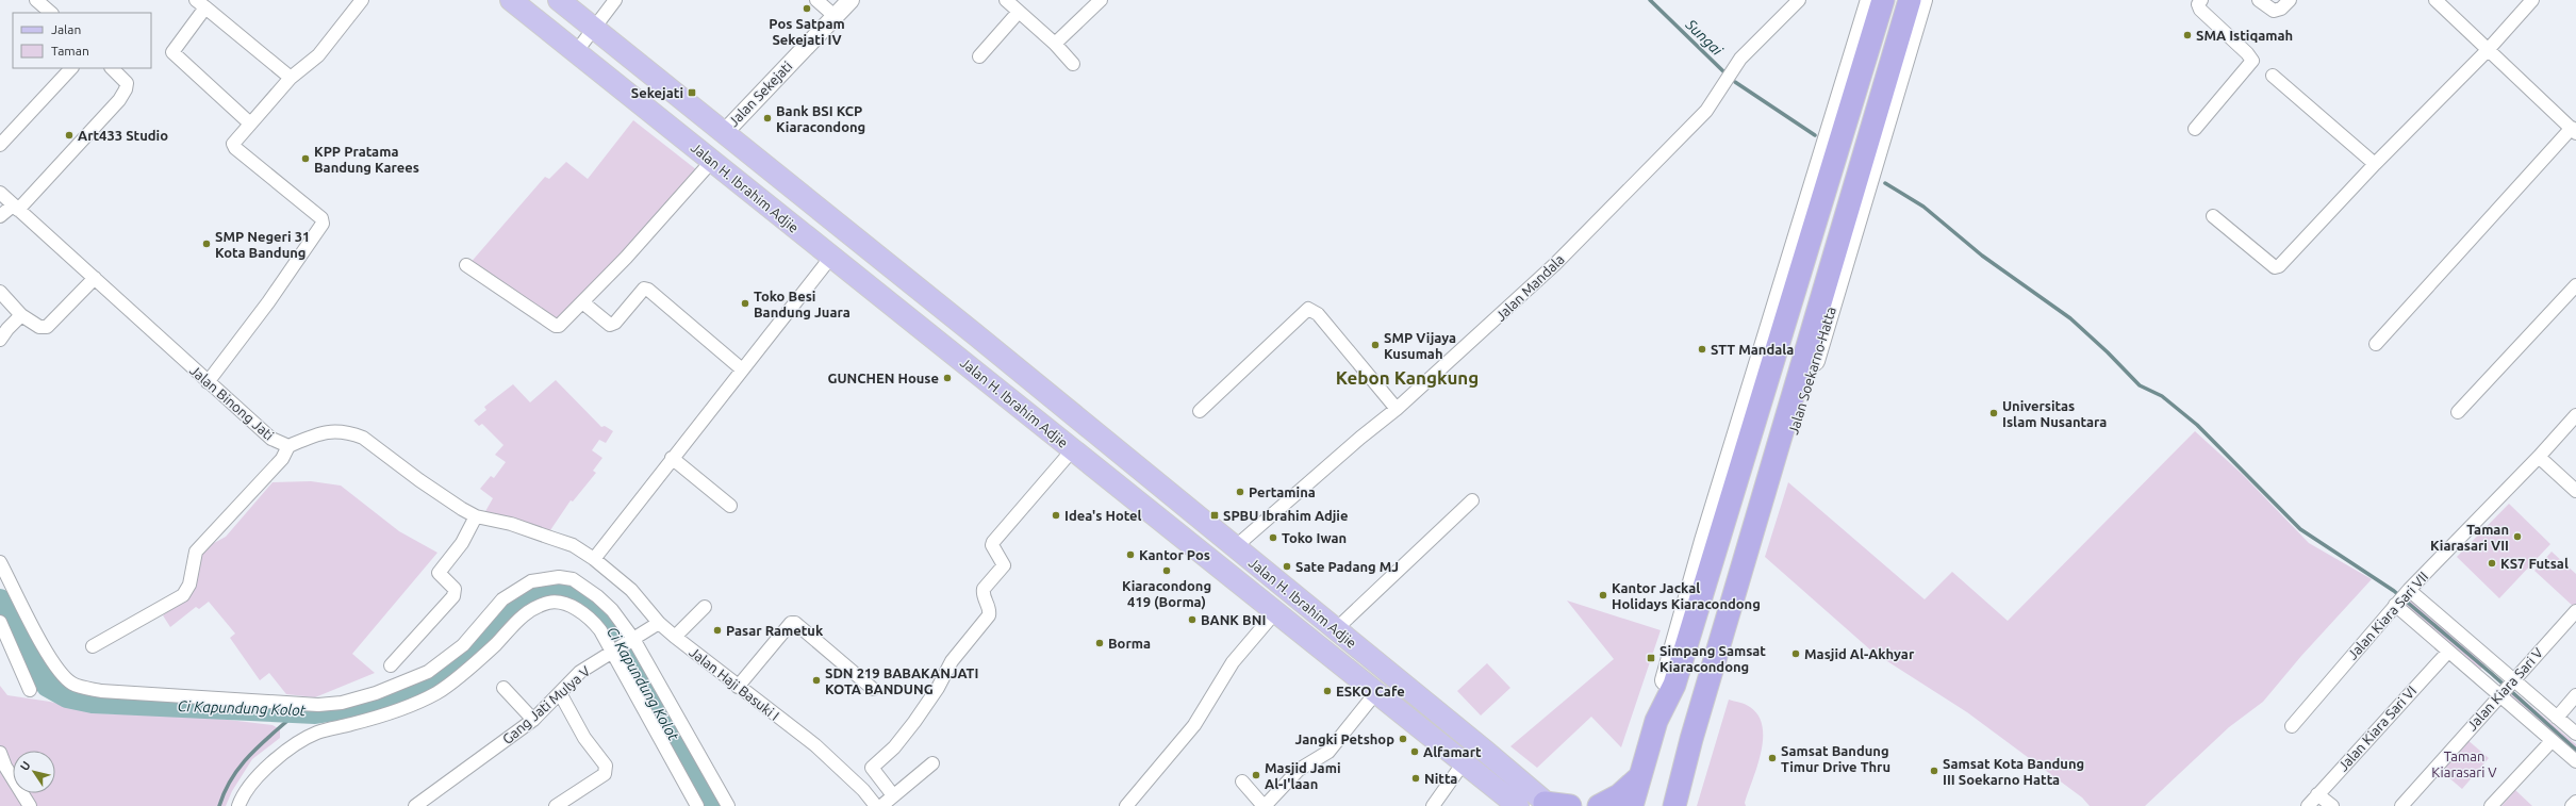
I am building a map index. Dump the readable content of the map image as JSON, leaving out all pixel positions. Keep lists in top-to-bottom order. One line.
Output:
{"streets":{"highway":["Jalan Soekarno-Hatta"],"main road":["Jalan H. Ibrahim Adjie"],"street":["Jalan Sekejati","Jalan Mandala","Jalan Binong Jati","Jalan Kiara Sari VII","Jalan Haji Basuki I","Jalan Kiara Sari V","Gang Jati Mulya V","Jalan Kiara Sari VI"]},"crossings":[["Jalan Sekejati","Jalan H. Ibrahim Adjie"],["Jalan H. Ibrahim Adjie","Jalan Mandala"],["Jalan Binong Jati","Jalan Haji Basuki I"],["Jalan Haji Basuki I","Gang Jati Mulya V"]],"districts":["Kebon Kangkung"],"water":["Sungai","Ci Kapundung Kolot"],"parks":["Taman Kiarasari V"],"places":{"other":["Pos Satpam Sekejati IV","SMA Istiqamah","Bank BSI KCP Kiaracondong","Art433 Studio","KPP Pratama Bandung Karees","SMP Negeri 31 Kota Bandung","Toko Besi Bandung Juara","SMP Vijaya Kusumah","STT Mandala","GUNCHEN House","Universitas Islam Nusantara","Pertamina","Idea's Hotel","Taman Kiarasari VII","Toko Iwan","Kantor Pos","KS7 Futsal","Sate Padang MJ","Kiaracondong 419 (Borma)","Kantor Jackal Holidays Kiaracondong","BANK BNI","Pasar Rametuk","Borma","Masjid Al-Akhyar","SDN 219 BABAKANJATI KOTA BANDUNG","ESKO Cafe","Jangki Petshop","Alfamart","Samsat Bandung Timur Drive Thru","Samsat Kota Bandung III Soekarno Hatta","Masjid Jami Al-I'laan","Nitta"],"transit":["Sekejati","SPBU Ibrahim Adjie","Simpang Samsat Kiaracondong"]},"legend":["Jalan","Taman"],"north":"top left"}
